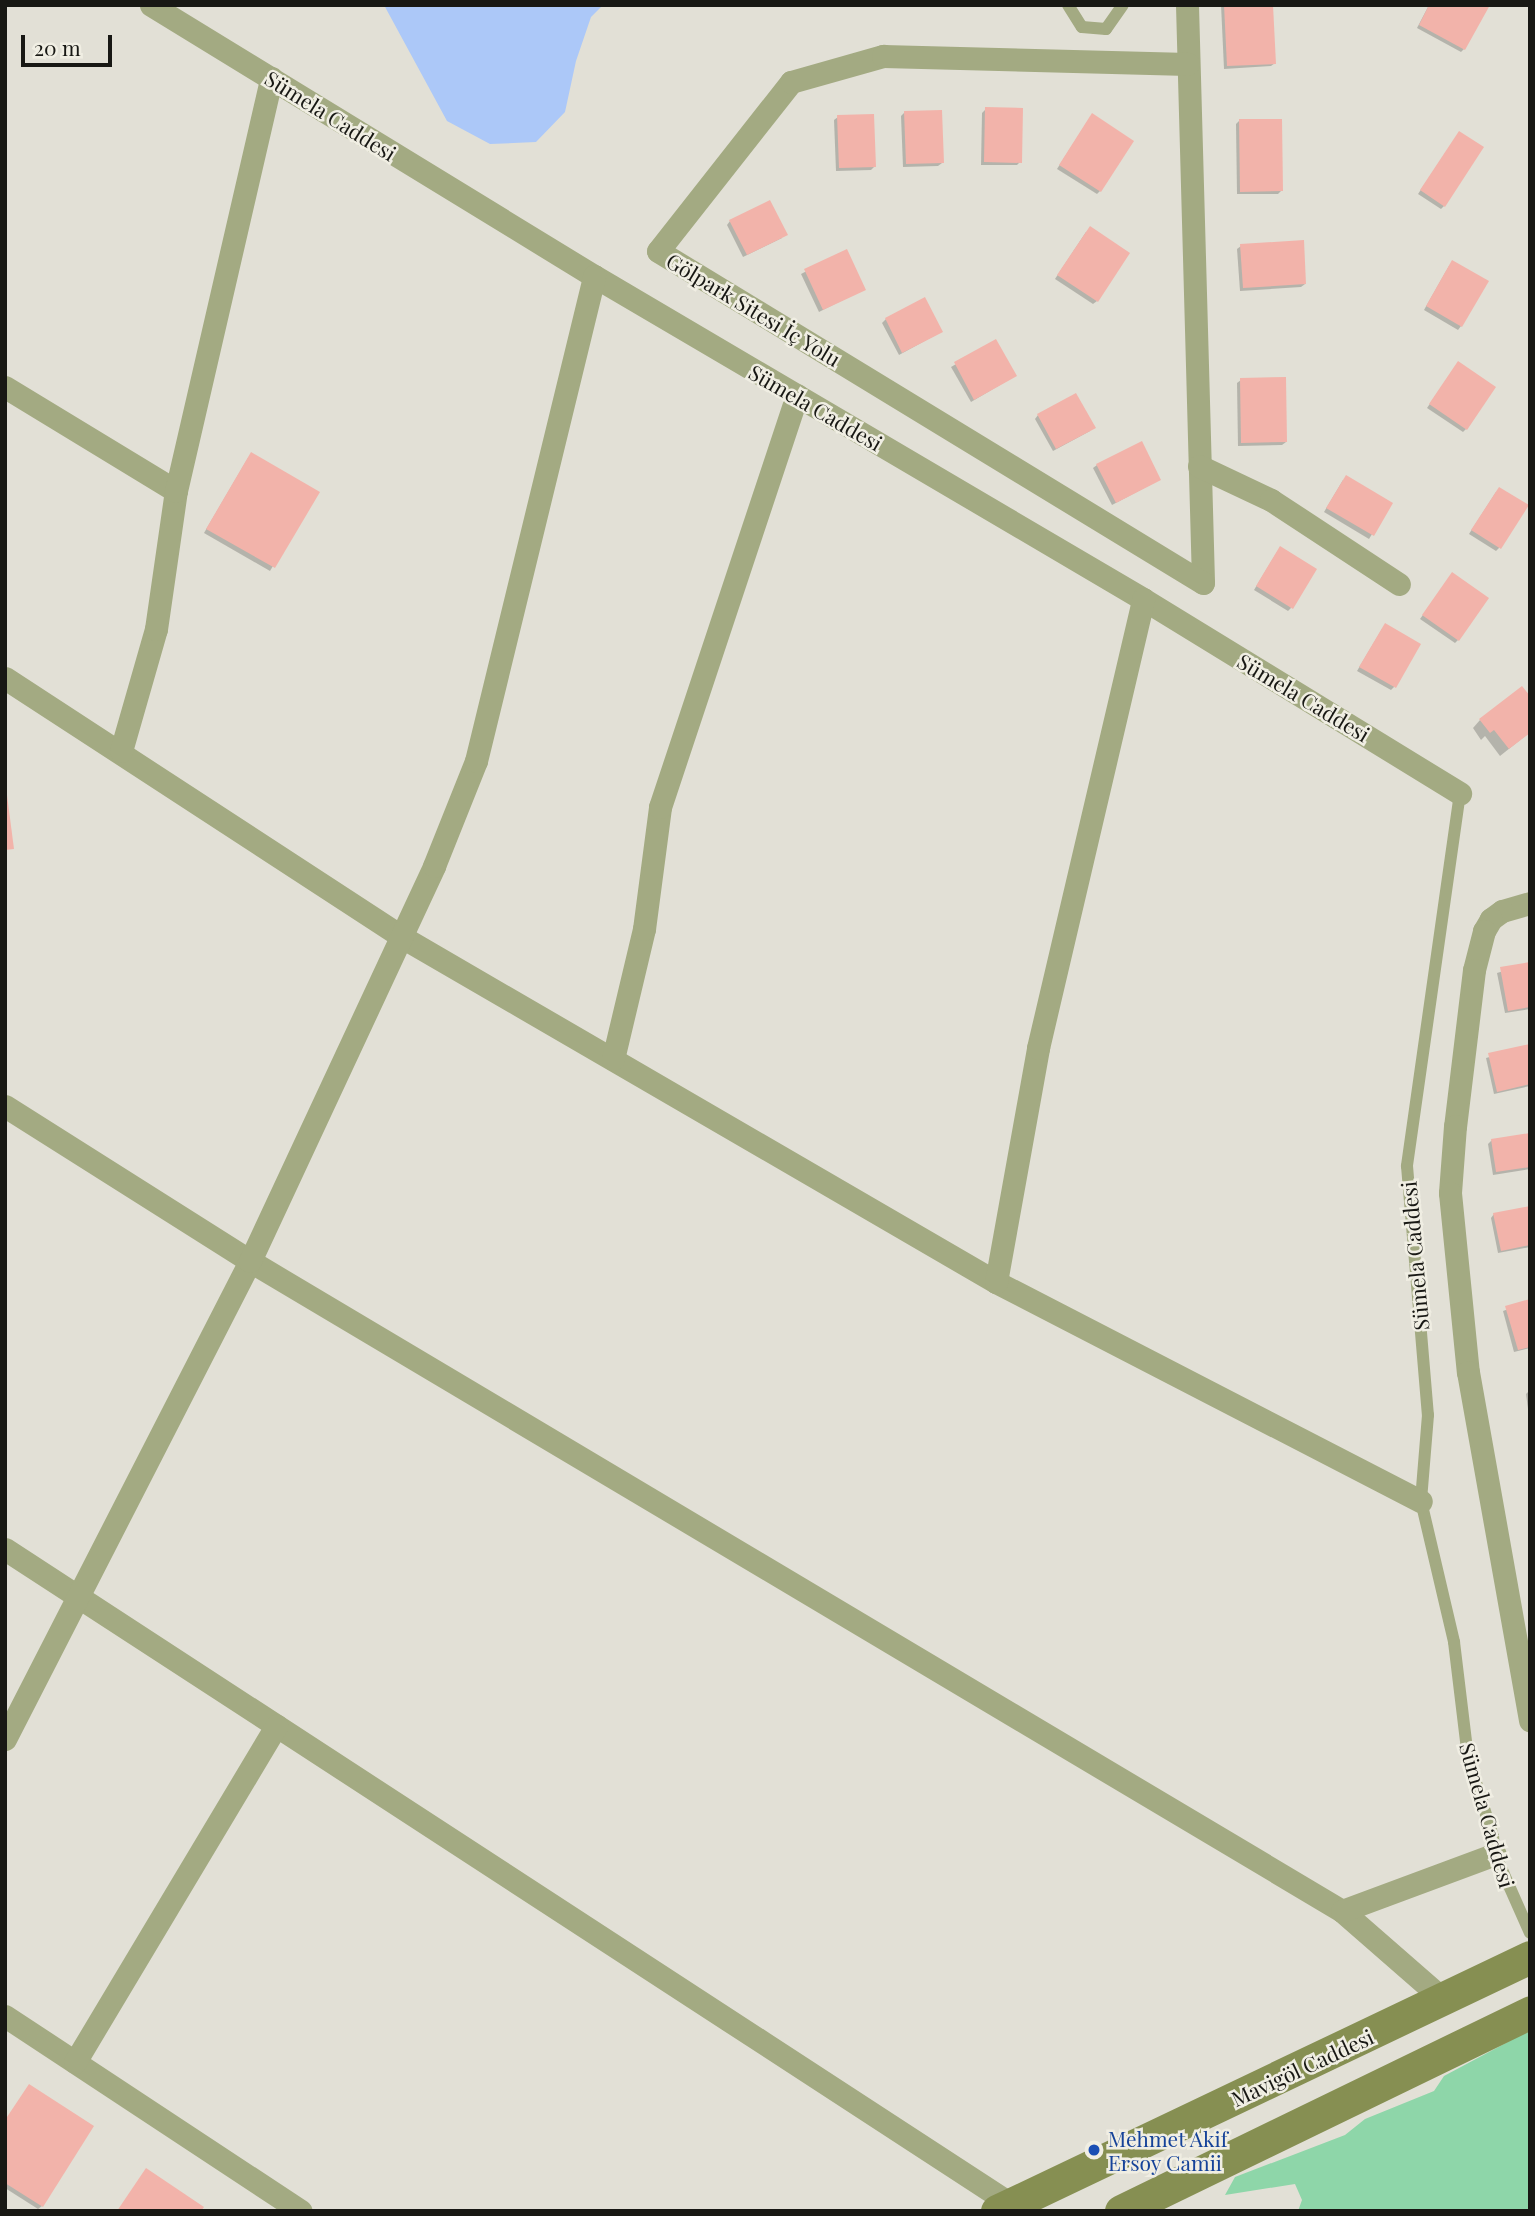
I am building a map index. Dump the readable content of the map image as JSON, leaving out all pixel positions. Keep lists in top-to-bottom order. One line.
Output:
{"streets":{"main road":["Mavigöl Caddesi"],"street":["Sümela Caddesi","Gölpark Sitesi İç Yolu"]},"places":["Mehmet Akif Ersoy Camii"],"scale_bar":"20 m"}
